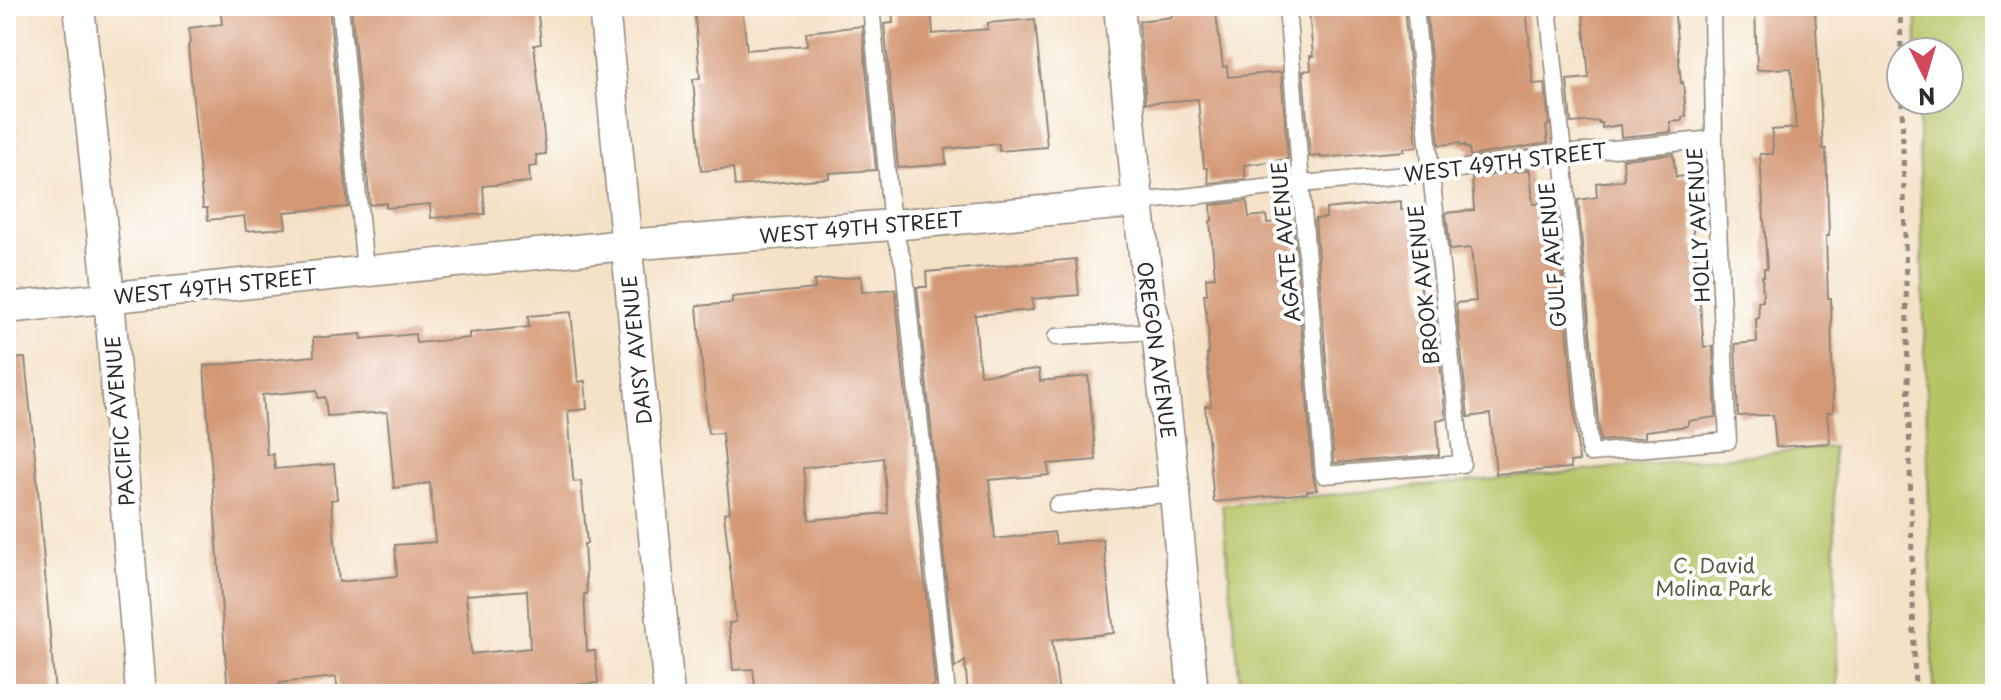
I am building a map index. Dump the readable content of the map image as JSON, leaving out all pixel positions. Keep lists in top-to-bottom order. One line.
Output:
{"streets":{"street":["WEST 49TH STREET","DAISY AVENUE","OREGON AVENUE","PACIFIC AVENUE"],"lane":["HOLLY AVENUE","AGATE AVENUE","GULF AVENUE","BROOK AVENUE"]},"crossings":[["WEST 49TH STREET","HOLLY AVENUE"],["WEST 49TH STREET","AGATE AVENUE"],["WEST 49TH STREET","GULF AVENUE"],["WEST 49TH STREET","BROOK AVENUE"],["WEST 49TH STREET","DAISY AVENUE"],["WEST 49TH STREET","OREGON AVENUE"],["WEST 49TH STREET","PACIFIC AVENUE"],["HOLLY AVENUE","GULF AVENUE"],["AGATE AVENUE","BROOK AVENUE"]],"parks":["C. David Molina Park"],"north":"bottom"}
